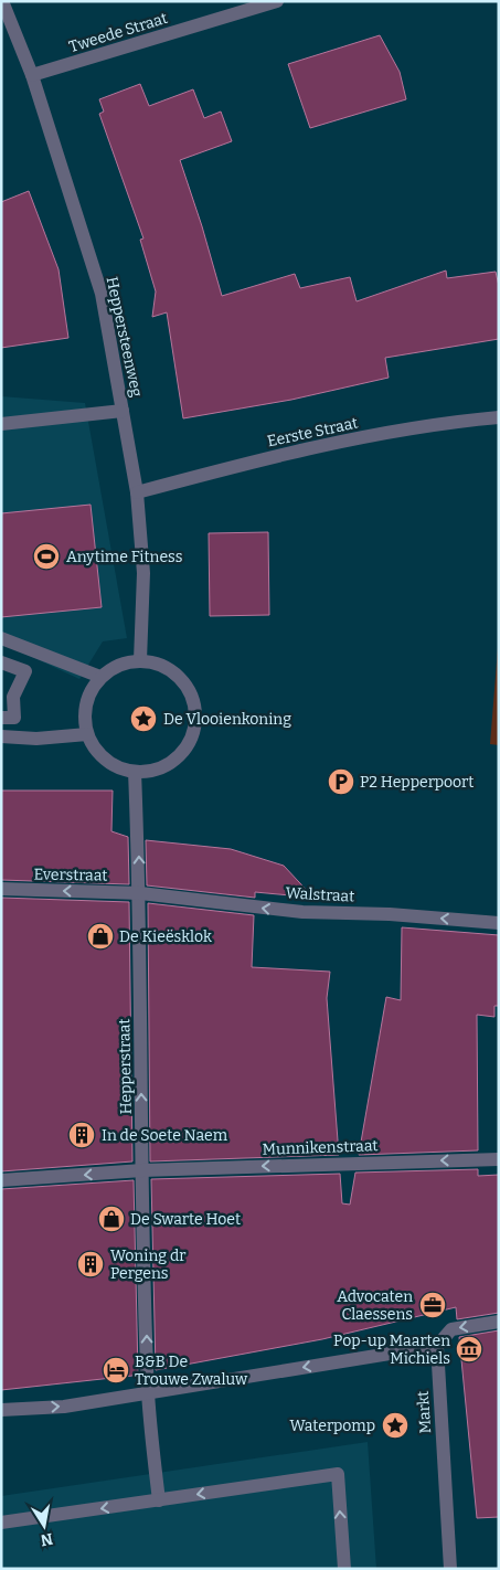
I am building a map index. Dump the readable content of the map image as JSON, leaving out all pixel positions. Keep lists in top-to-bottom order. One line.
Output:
{"streets":{"street":["Tweede Straat","Heppersteenweg","Eerste Straat","Everstraat","Walstraat","Hepperstraat","Munnikenstraat","Markt"]},"crossings":[["Tweede Straat","Heppersteenweg"],["Heppersteenweg","Eerste Straat"],["Heppersteenweg","Hepperstraat"],["Everstraat","Walstraat"],["Everstraat","Hepperstraat"],["Walstraat","Hepperstraat"],["Hepperstraat","Munnikenstraat"]],"one_way":["Everstraat","Walstraat","Hepperstraat","Munnikenstraat"],"places":{"sports":["Anytime Fitness"],"place":["De Vlooienkoning","Waterpomp"],"parking":["P2 Hepperpoort"],"shop":["De Kieësklok","De Swarte Hoet"],"building":["In de Soete Naem","Woning dr Pergens"],"office":["Advocaten Claessens"],"museum":["Pop-up Maarten Michiels"],"hotel":["B&B De Trouwe Zwaluw"]},"north":"bottom"}
